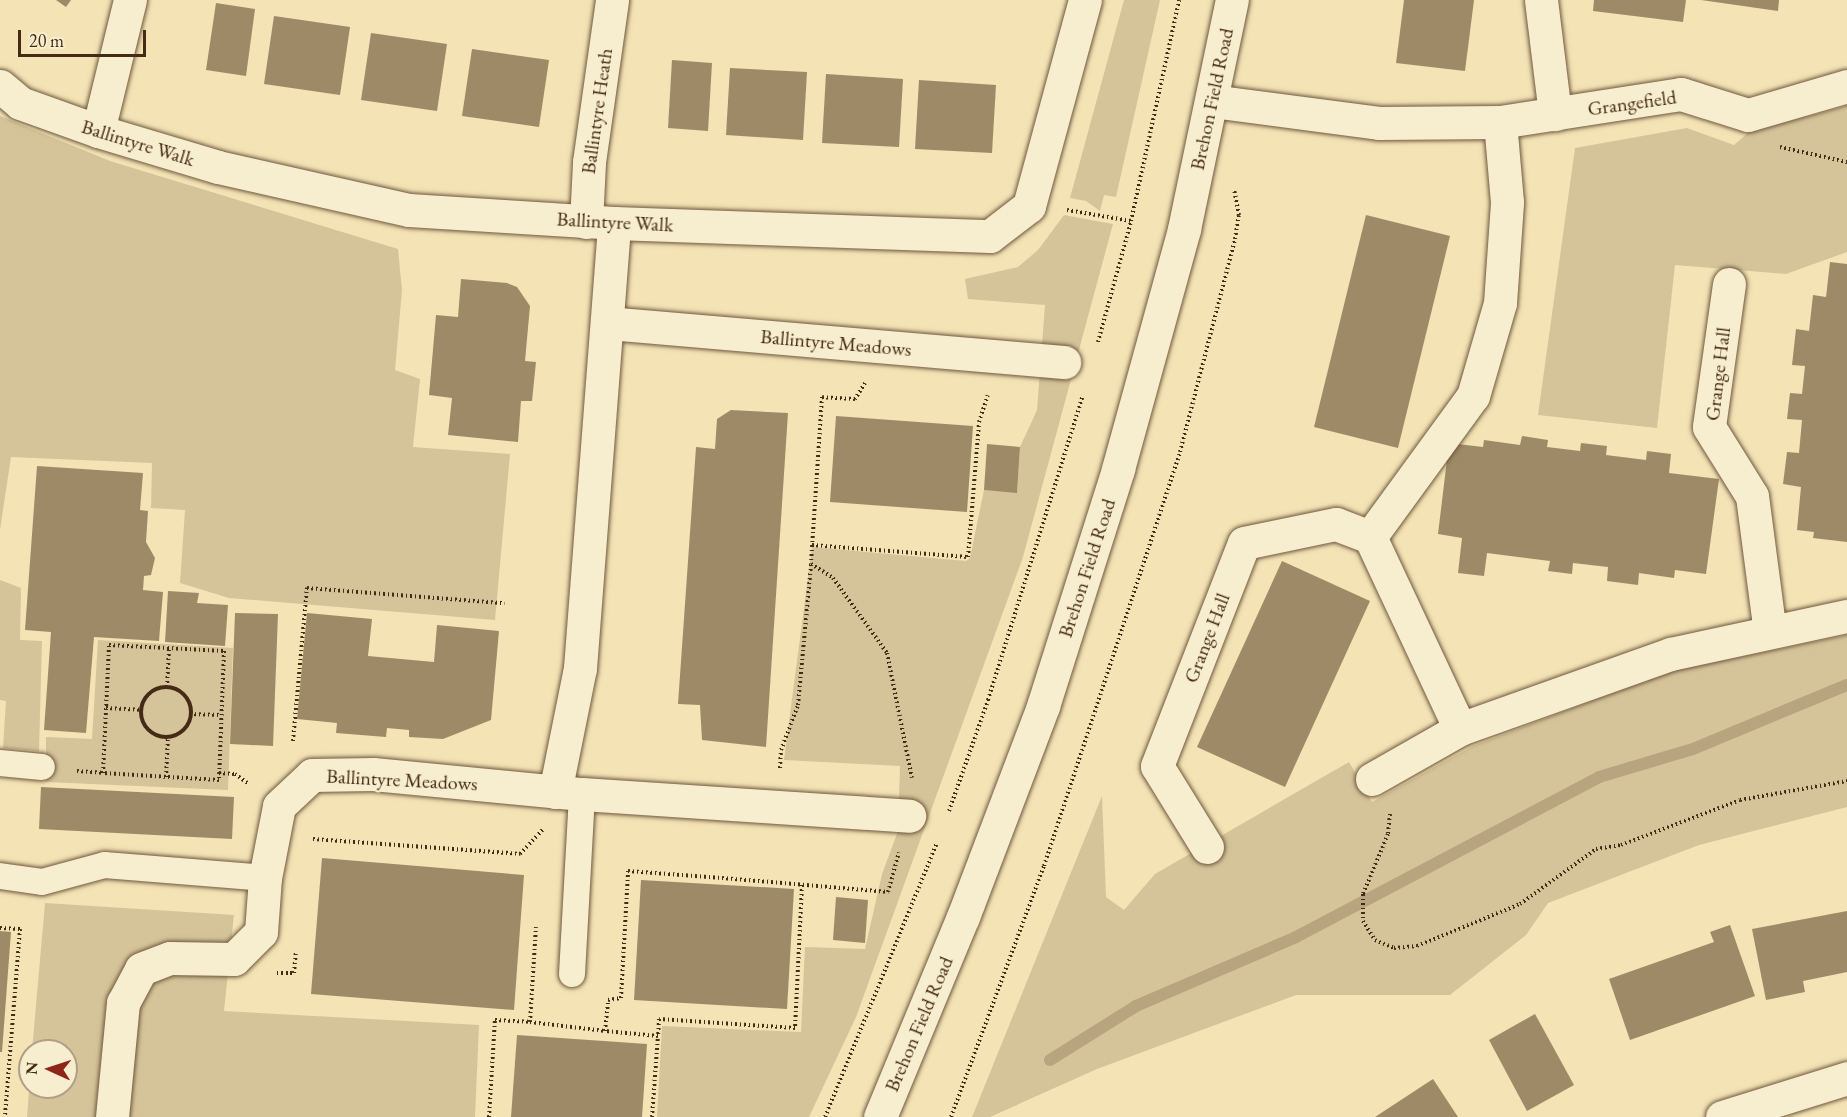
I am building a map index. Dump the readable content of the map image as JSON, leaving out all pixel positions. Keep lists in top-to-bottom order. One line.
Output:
{"streets":{"street":["Brehon Field Road","Grangefield","Ballintyre Heath","Ballintyre Walk","Ballintyre Meadows","Grange Hall"]},"crossings":[["Brehon Field Road","Grangefield"],["Ballintyre Heath","Ballintyre Walk"]],"scale_bar":"20 m","north":"left"}
